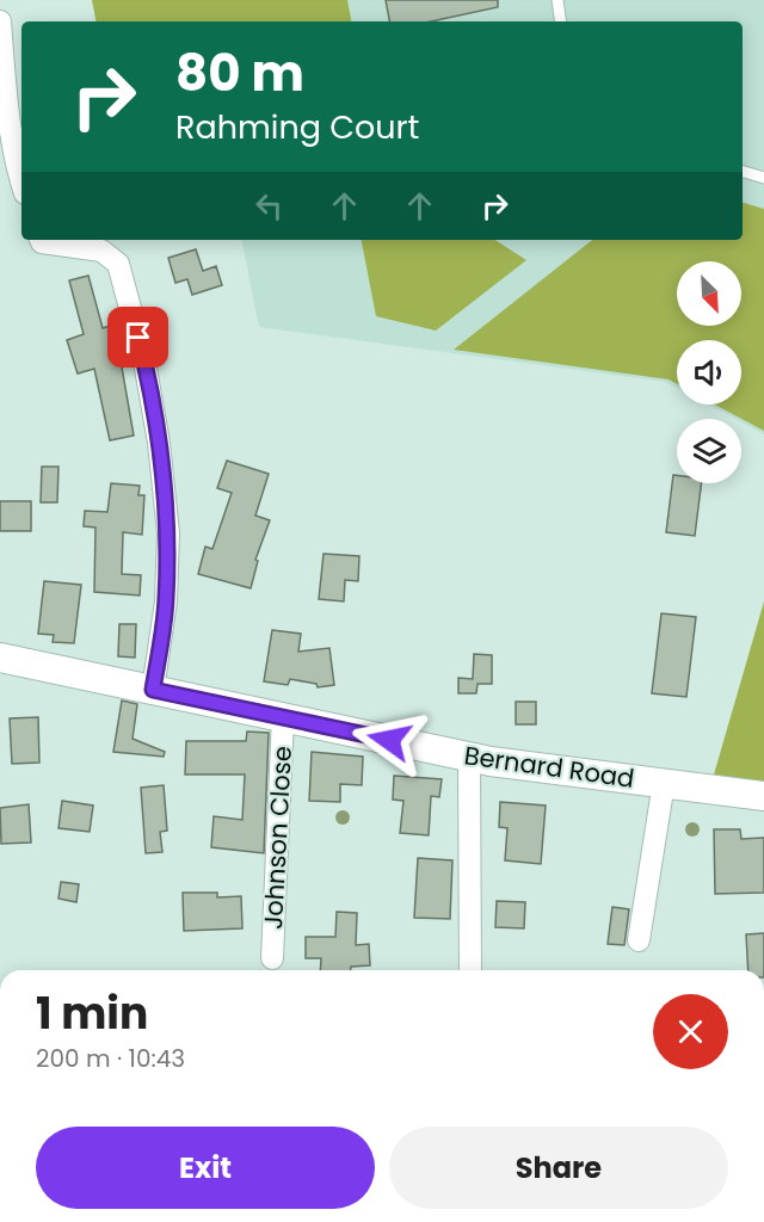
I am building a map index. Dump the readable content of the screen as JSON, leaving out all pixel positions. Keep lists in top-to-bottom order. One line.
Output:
{"streets":{"main road":["Bernard Road"],"street":["Johnson Close"]},"crossings":[["Bernard Road","Johnson Close"]],"north":"bottom right","page":{"turn":["80 m","Rahming Court"],"heading":["1 min","200 m · 10:43"],"buttons":["Exit","Share"]}}
